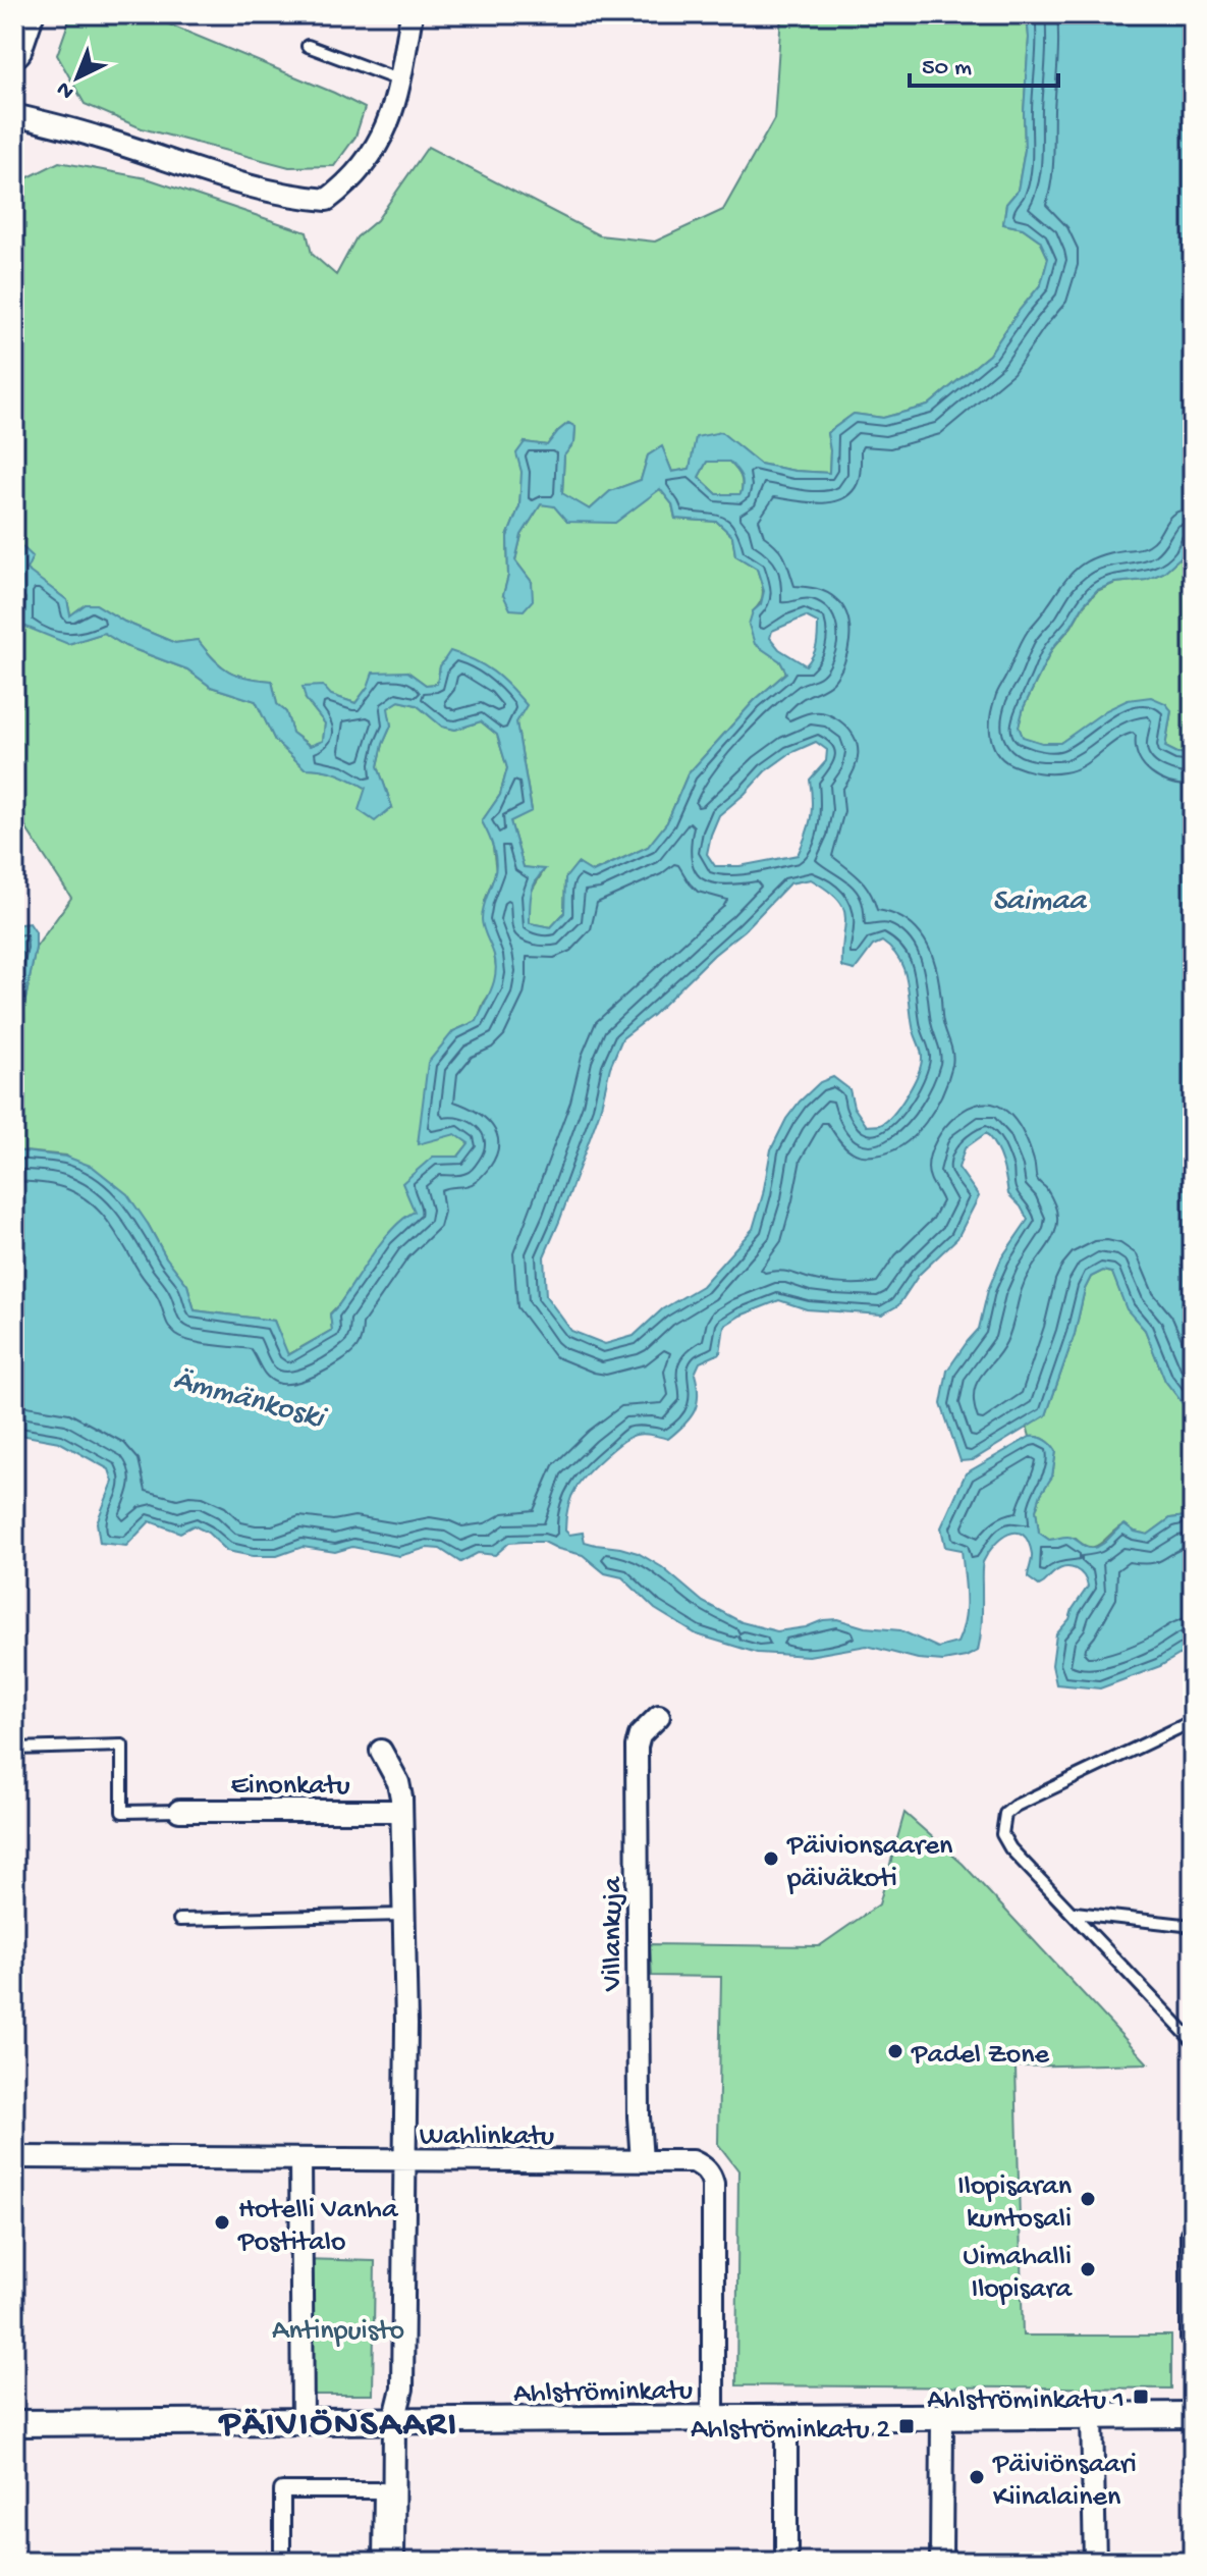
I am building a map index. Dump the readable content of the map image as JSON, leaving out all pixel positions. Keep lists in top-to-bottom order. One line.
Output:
{"streets":{"street":["Einonkatu","Villankuja","Wahlinkatu","Ahlströminkatu"]},"crossings":[["Villankuja","Wahlinkatu"],["Wahlinkatu","Ahlströminkatu"]],"districts":["PÄIVIÖNSAARI"],"water":["Saimaa","Ämmänkoski"],"parks":["Antinpuisto"],"places":{"other":["Päivionsaaren päiväkoti","Padel Zone","Ilopisaran kuntosali","Hotelli Vanha Postitalo","Uimahalli Ilopisara","Päiviönsaari Kiinalainen"],"transit":["Ahlströminkatu 1","Ahlströminkatu 2"]},"scale_bar":"50 m","north":"bottom left"}
